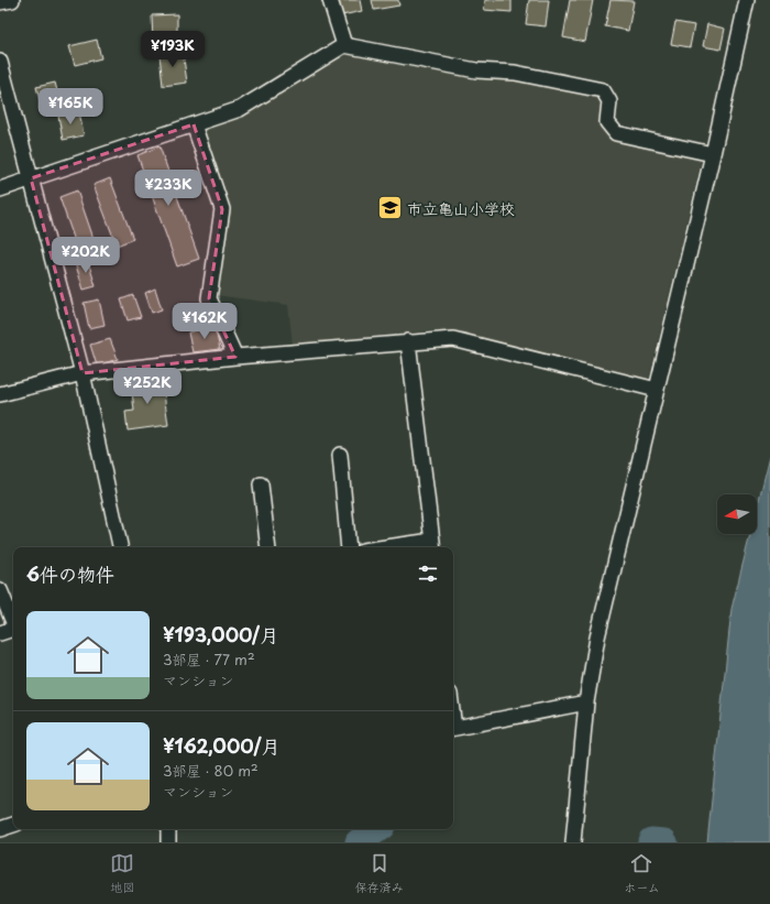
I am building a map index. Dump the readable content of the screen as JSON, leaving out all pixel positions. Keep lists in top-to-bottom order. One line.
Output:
{"places":{"school or university":["市立亀山小学校"]},"north":"left","page":{"price":["¥193K","¥165K","¥233K","¥202K","¥162K","¥252K"],"heading":"6件の物件","list":[{"name":"¥193,000/月","note":"3部屋 · 77 m² · マンション"},{"name":"¥162,000/月","note":"3部屋 · 80 m² · マンション"}],"tabs":["地図","保存済み","ホーム"]}}
